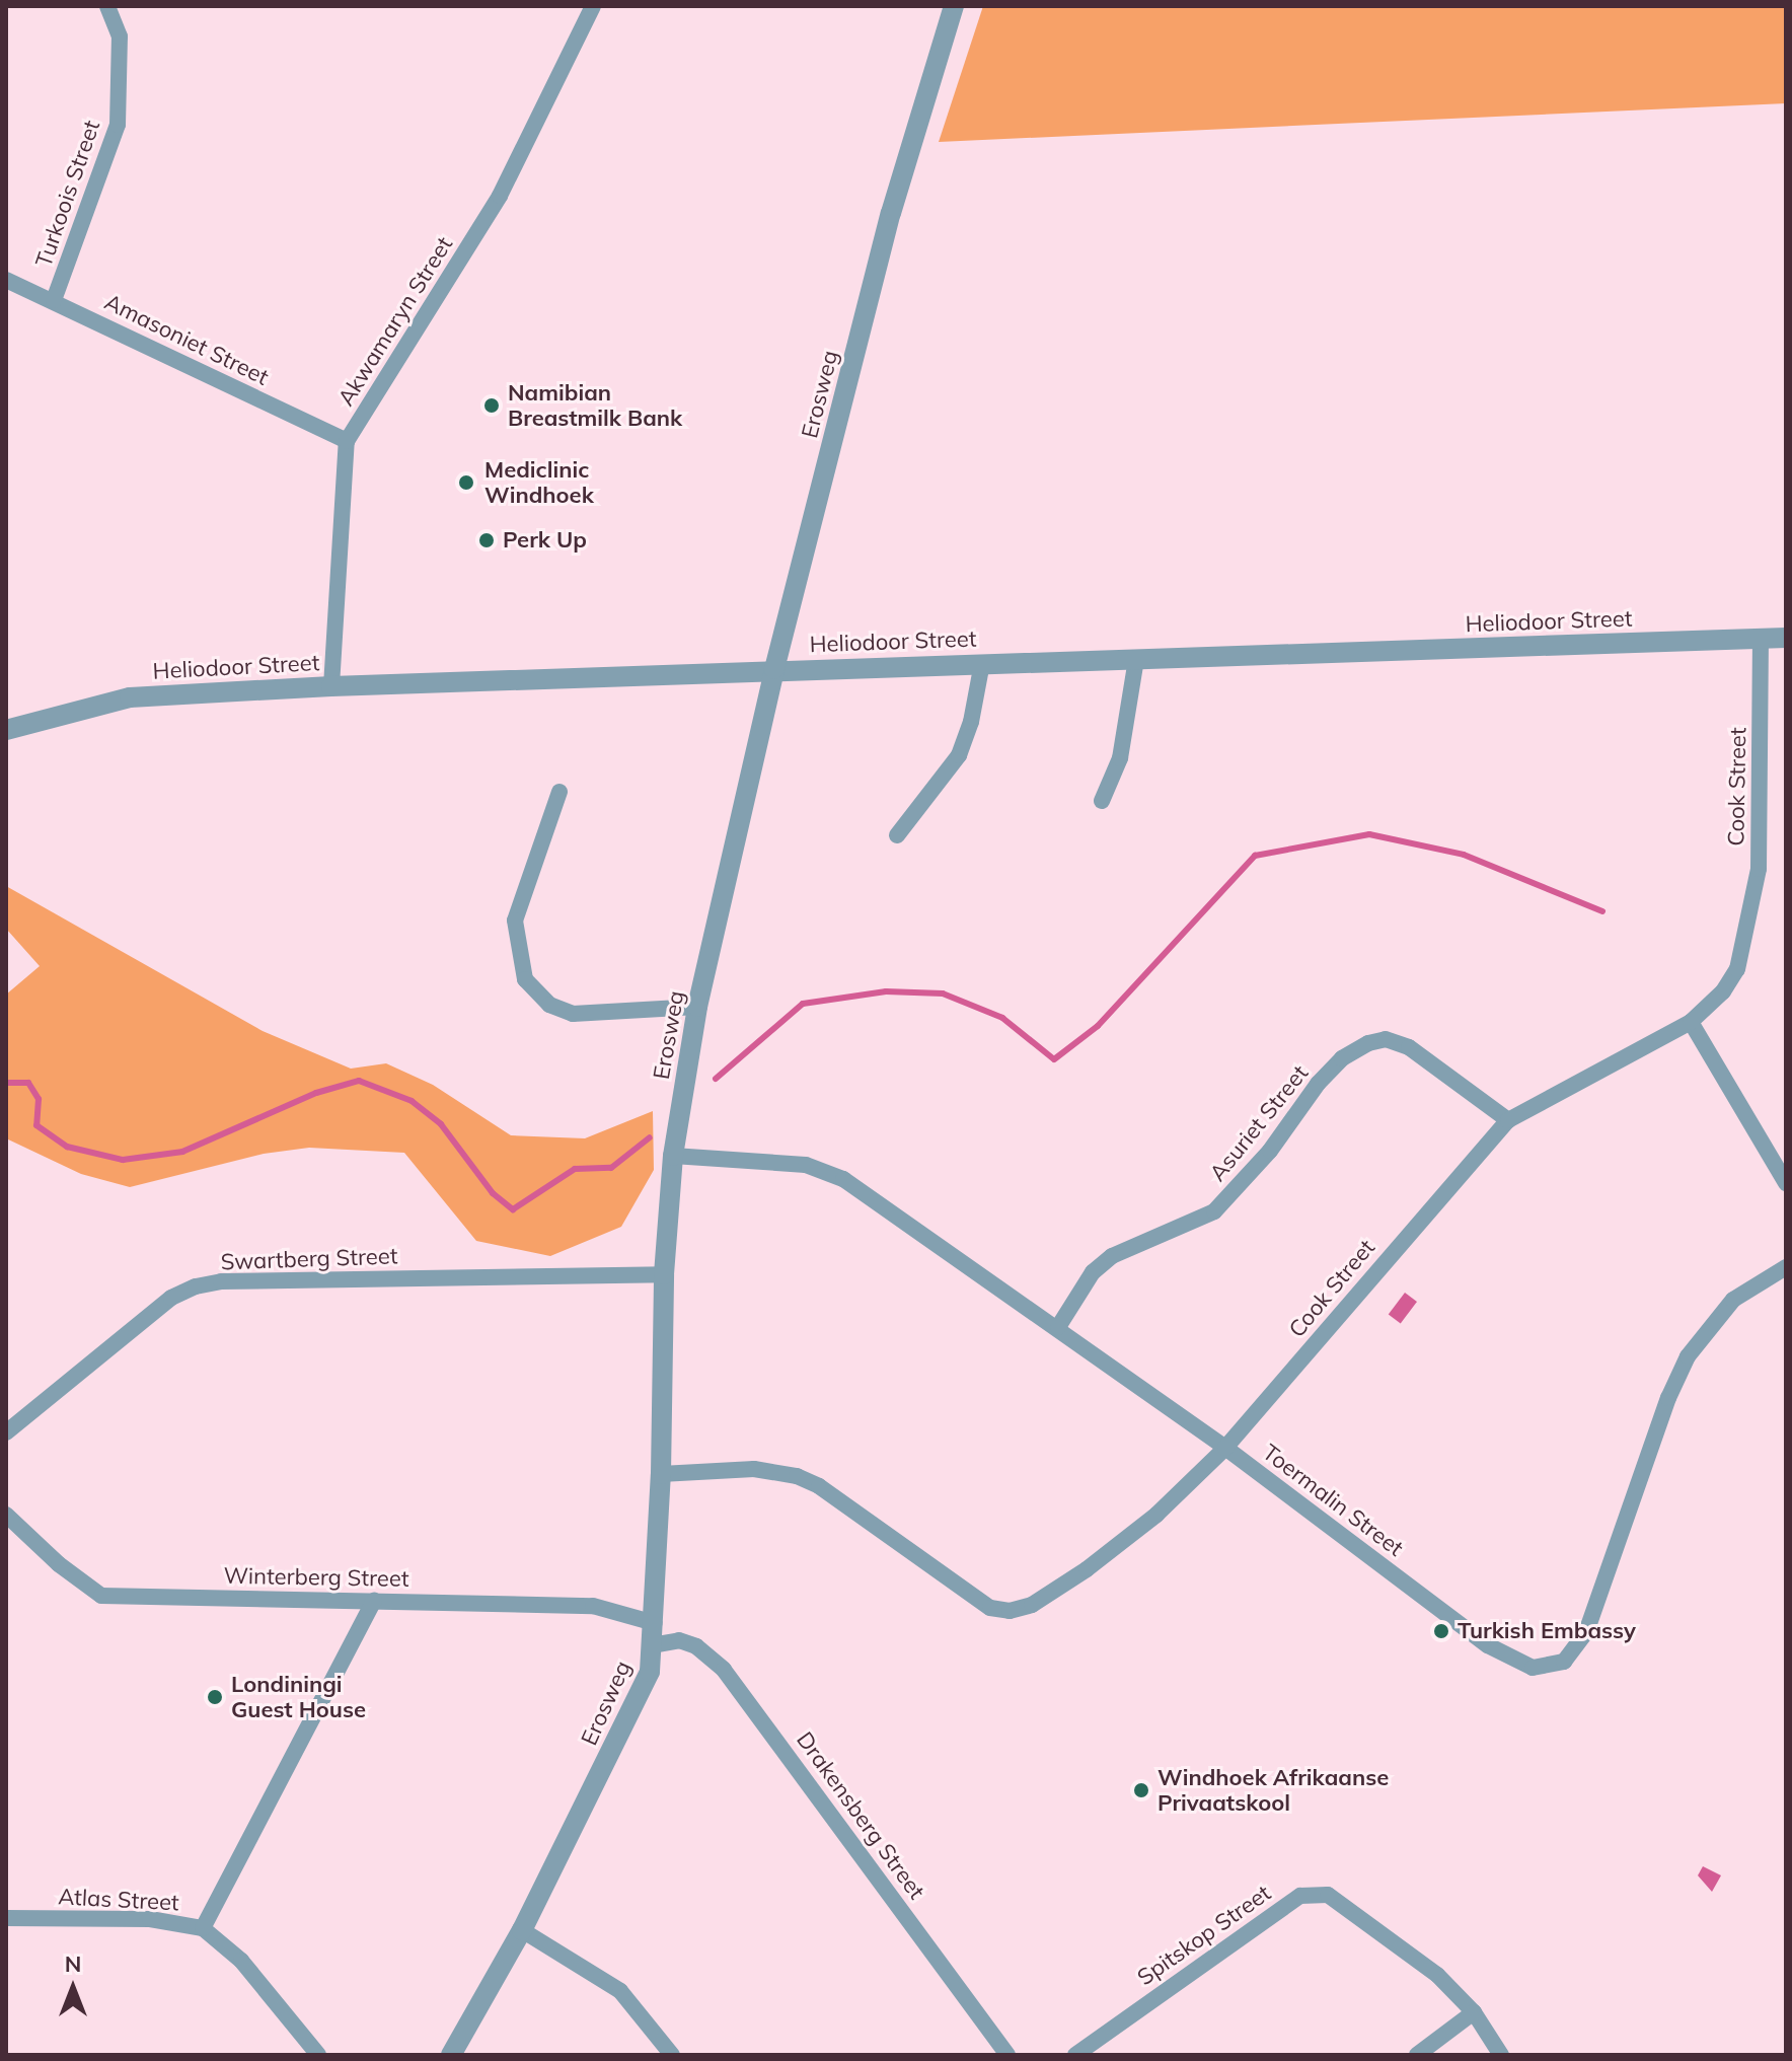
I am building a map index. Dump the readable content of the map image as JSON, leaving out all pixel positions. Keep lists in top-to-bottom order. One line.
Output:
{"streets":{"street":["Turkoois Street","Akwamaryn Street","Amasoniet Street","Erosweg","Heliodoor Street","Cook Street","Asuriet Street","Swartberg Street","Toermalin Street","Winterberg Street","Drakensberg Street","Atlas Street","Spitskop Street"]},"crossings":[["Turkoois Street","Amasoniet Street"],["Akwamaryn Street","Amasoniet Street"],["Akwamaryn Street","Heliodoor Street"],["Erosweg","Heliodoor Street"],["Erosweg","Cook Street"],["Erosweg","Swartberg Street"],["Erosweg","Toermalin Street"],["Erosweg","Winterberg Street"],["Erosweg","Drakensberg Street"],["Heliodoor Street","Cook Street"],["Cook Street","Asuriet Street"],["Cook Street","Toermalin Street"],["Asuriet Street","Toermalin Street"]],"places":["Namibian Breastmilk Bank","Mediclinic Windhoek","Perk Up","Turkish Embassy","Londiningi Guest House","Windhoek Afrikaanse Privaatskool"],"north":"top"}
